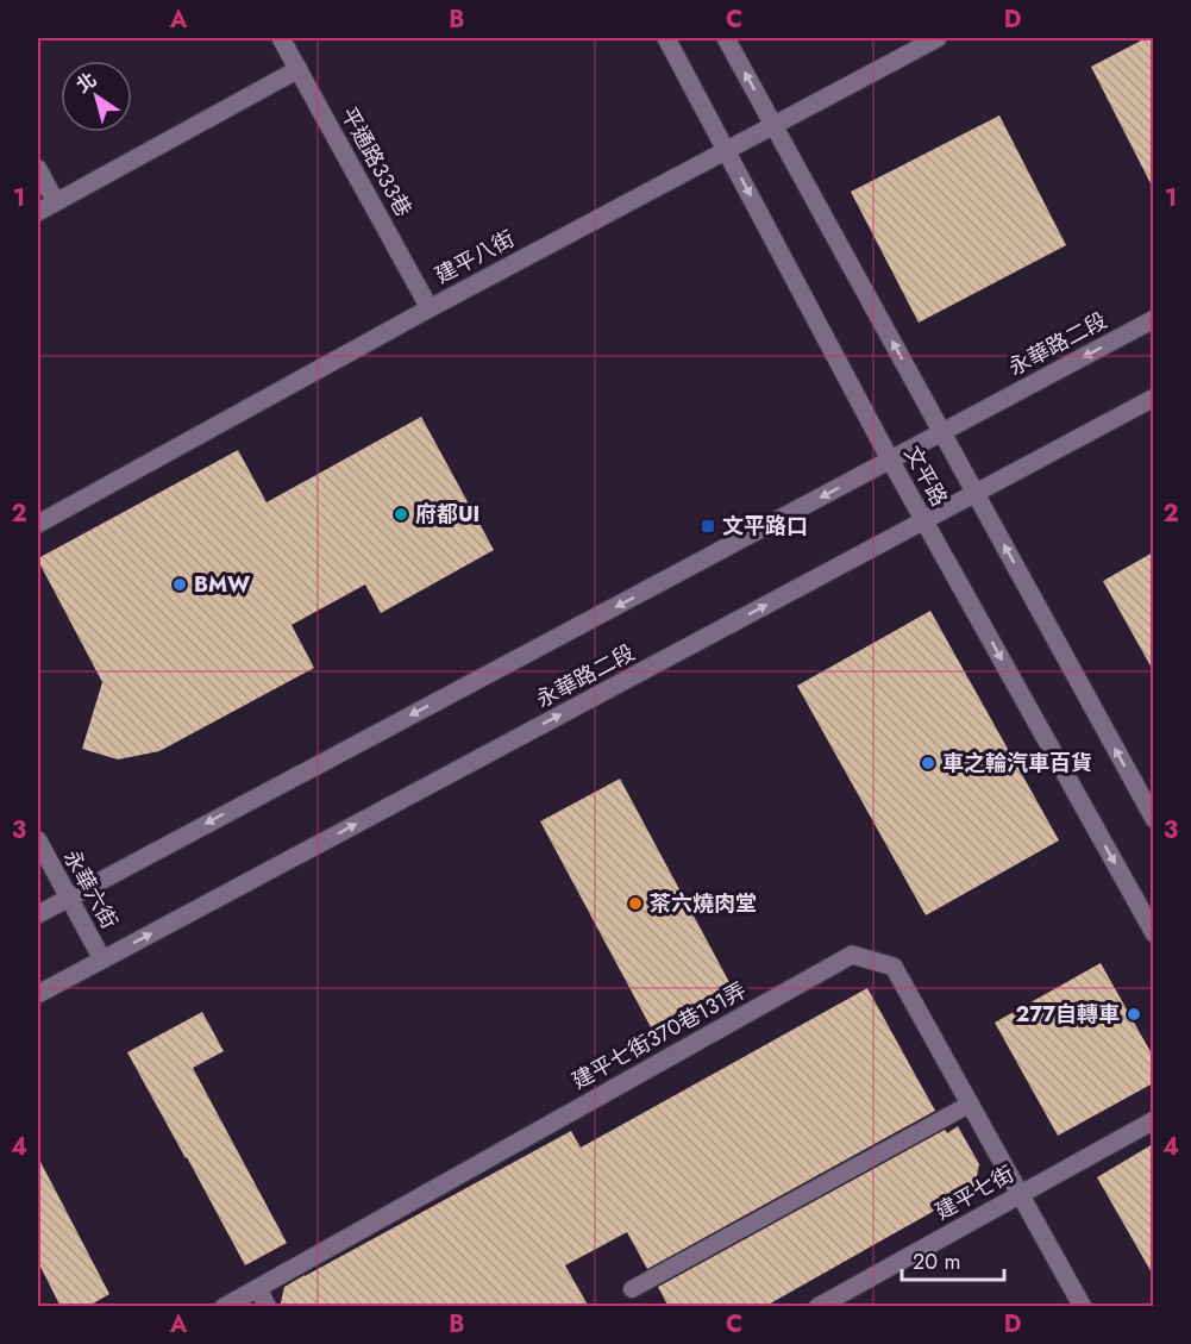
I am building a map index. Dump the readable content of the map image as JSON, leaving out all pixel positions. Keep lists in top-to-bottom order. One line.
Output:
{"streets":{"street":["平通路333巷","建平八街","永華路二段","文平路","永華六街","建平七街370巷131弄","建平七街"]},"crossings":[["平通路333巷","建平八街"],["建平八街","文平路"],["永華路二段","文平路"],["永華路二段","永華六街"],["建平七街370巷131弄","建平七街"]],"places":{"other":["府都UI","BMW","車之輪汽車百貨","茶六燒肉堂","277自轉車"],"transit":["文平路口"]},"scale_bar":"20 m","north":"top left","grid":{"columns":["A","B","C","D"],"rows":["1","2","3","4"]}}
